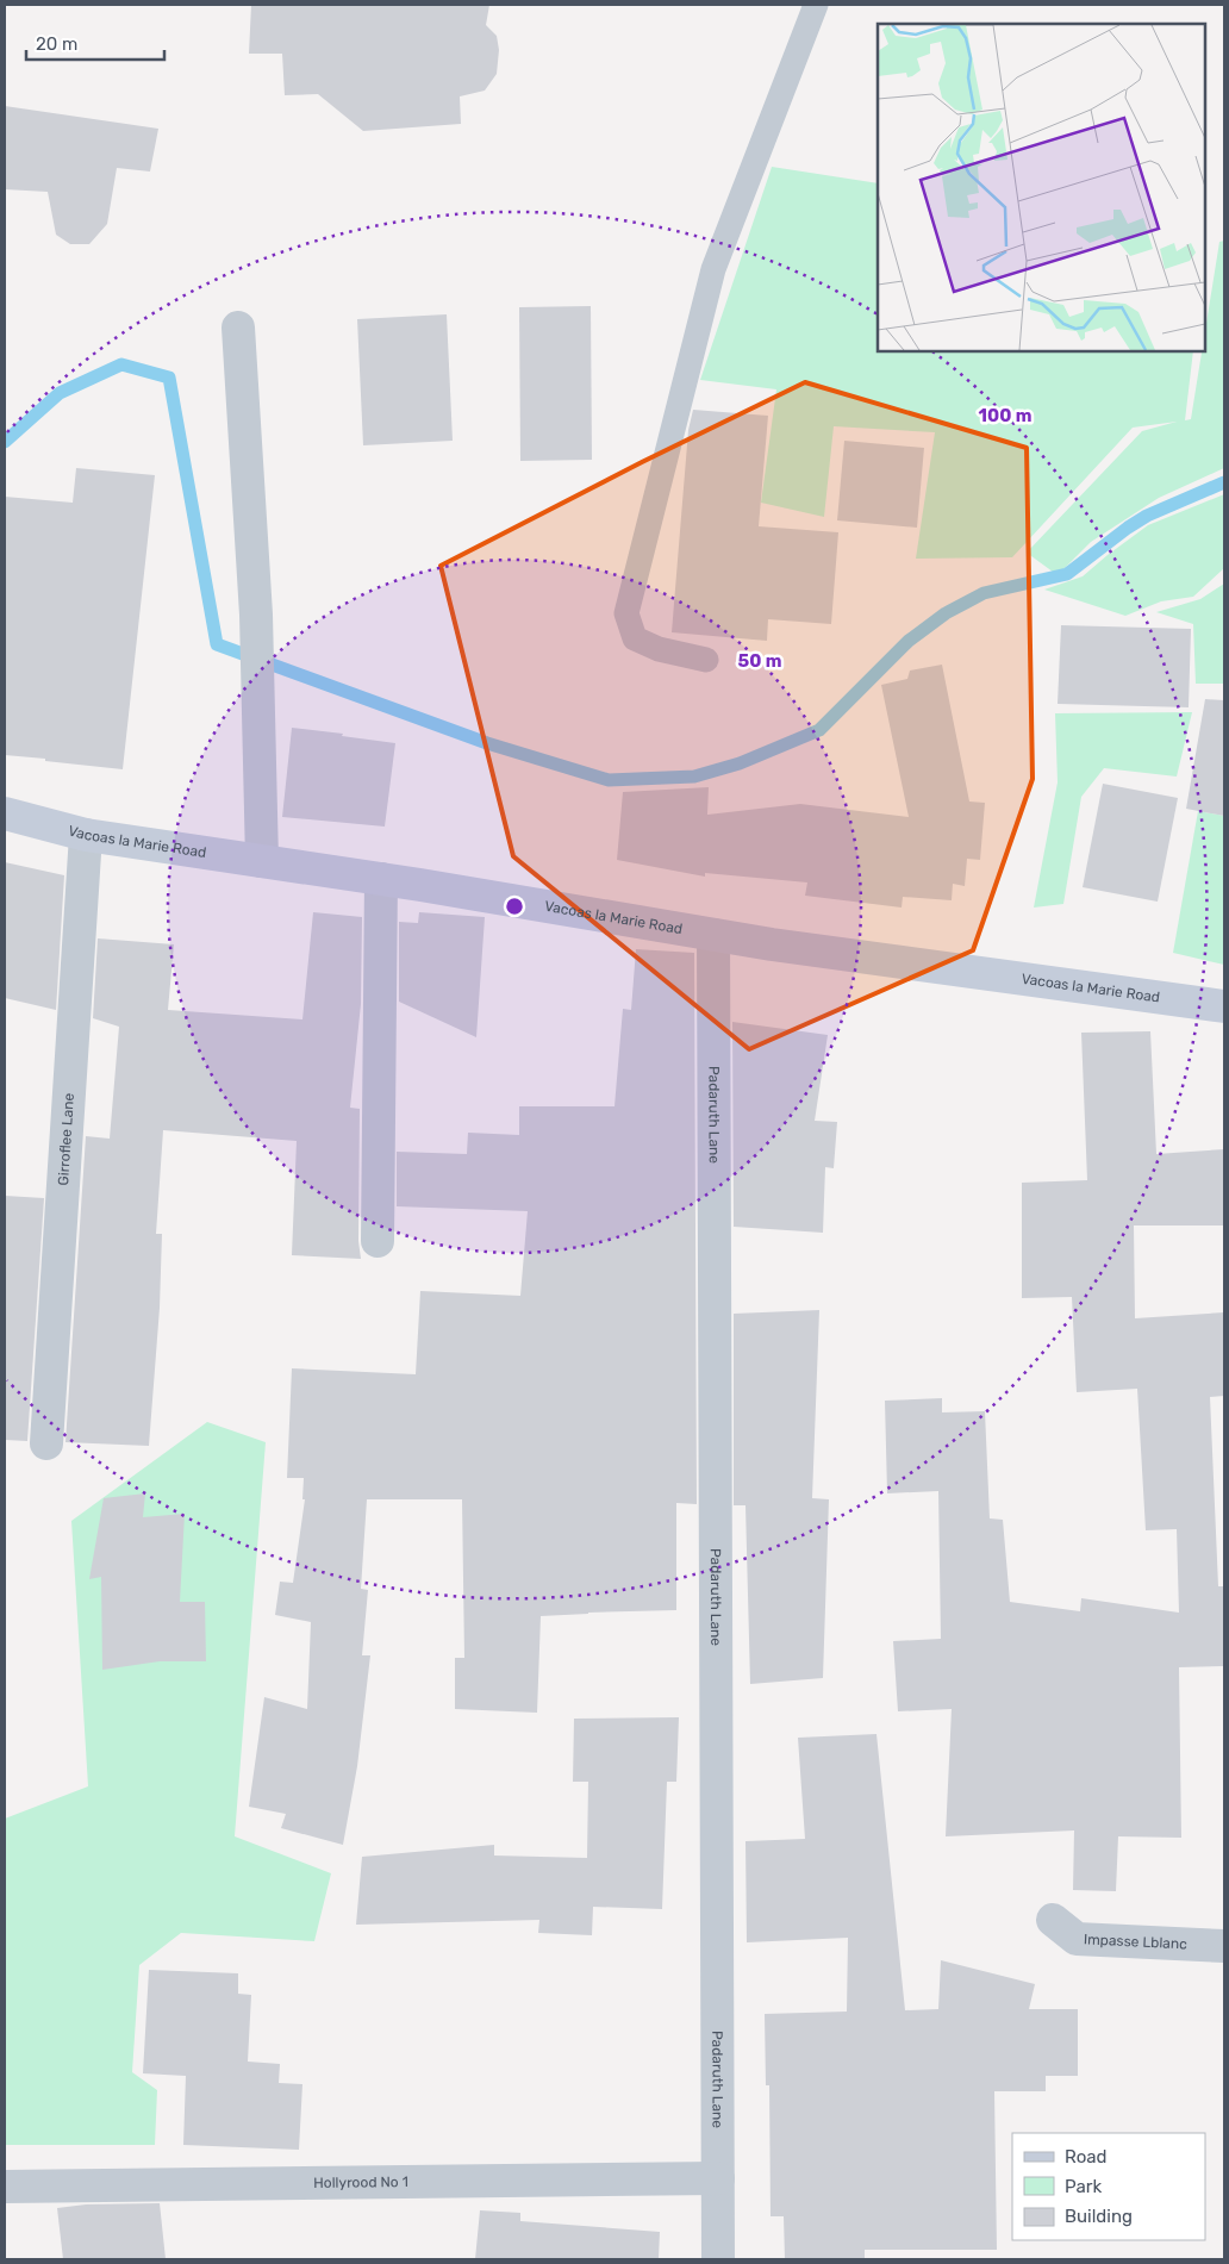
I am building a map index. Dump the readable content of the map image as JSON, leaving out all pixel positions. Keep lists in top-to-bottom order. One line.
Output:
{"streets":{"main road":["Vacoas la Marie Road"],"street":["Padaruth Lane","Girroflee Lane","Impasse Lblanc","Hollyrood No 1"]},"crossings":[["Vacoas la Marie Road","Padaruth Lane"],["Vacoas la Marie Road","Girroflee Lane"],["Padaruth Lane","Hollyrood No 1"]],"legend":["Road","Park","Building"],"scale_bar":"20 m","rings":["100 m","50 m"]}
